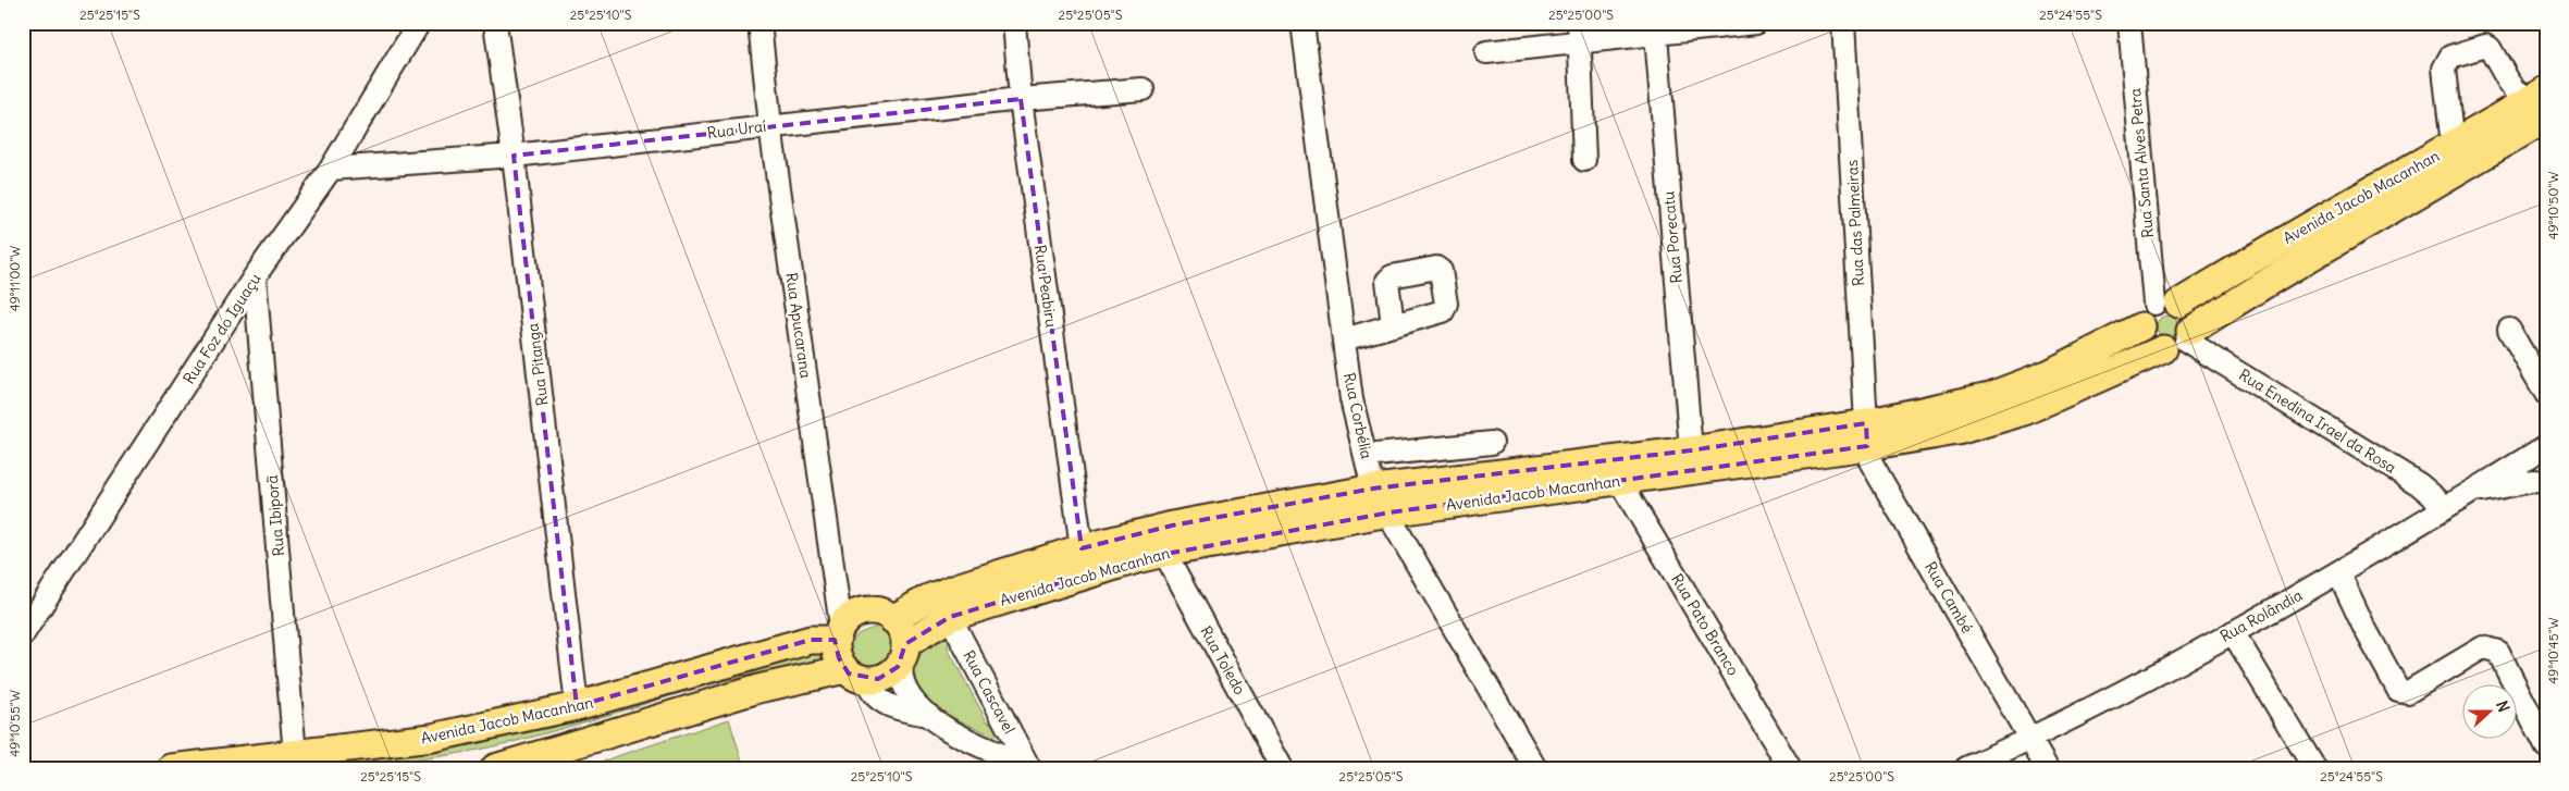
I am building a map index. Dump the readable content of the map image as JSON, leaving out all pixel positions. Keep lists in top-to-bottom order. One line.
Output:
{"streets":{"main road":["Avenida Jacob Macanhan"],"street":["Rua Uraí","Rua Santa Alves Petra","Rua das Palmeiras","Rua Porecatu","Rua Peabiru","Rua Apucarana","Rua Foz do Iguaçu","Rua Pitanga","Rua Corbélia","Rua Enedina Irael da Rosa","Rua Ibiporã","Rua Cambé","Rua Rolândia","Rua Pato Branco","Rua Toledo","Rua Cascavel"]},"crossings":[["Rua Uraí","Rua Peabiru"],["Rua Uraí","Rua Apucarana"],["Rua Uraí","Rua Foz do Iguaçu"],["Rua Uraí","Rua Pitanga"],["Rua Santa Alves Petra","Avenida Jacob Macanhan"],["Rua Santa Alves Petra","Rua Enedina Irael da Rosa"],["Avenida Jacob Macanhan","Rua das Palmeiras"],["Avenida Jacob Macanhan","Rua Porecatu"],["Avenida Jacob Macanhan","Rua Peabiru"],["Avenida Jacob Macanhan","Rua Apucarana"],["Avenida Jacob Macanhan","Rua Pitanga"],["Avenida Jacob Macanhan","Rua Corbélia"],["Avenida Jacob Macanhan","Rua Enedina Irael da Rosa"],["Avenida Jacob Macanhan","Rua Ibiporã"],["Avenida Jacob Macanhan","Rua Cambé"],["Avenida Jacob Macanhan","Rua Pato Branco"],["Avenida Jacob Macanhan","Rua Toledo"],["Avenida Jacob Macanhan","Rua Cascavel"],["Rua das Palmeiras","Rua Cambé"],["Rua Apucarana","Rua Cascavel"],["Rua Foz do Iguaçu","Rua Ibiporã"],["Rua Enedina Irael da Rosa","Rua Rolândia"],["Rua Cambé","Rua Rolândia"]],"north":"right","coordinates":["25°25'15\"S","25°25'10\"S","25°25'05\"S","25°25'00\"S","25°24'55\"S","49°10'50\"W","49°11'00\"W","49°10'45\"W","49°10'55\"W"]}
